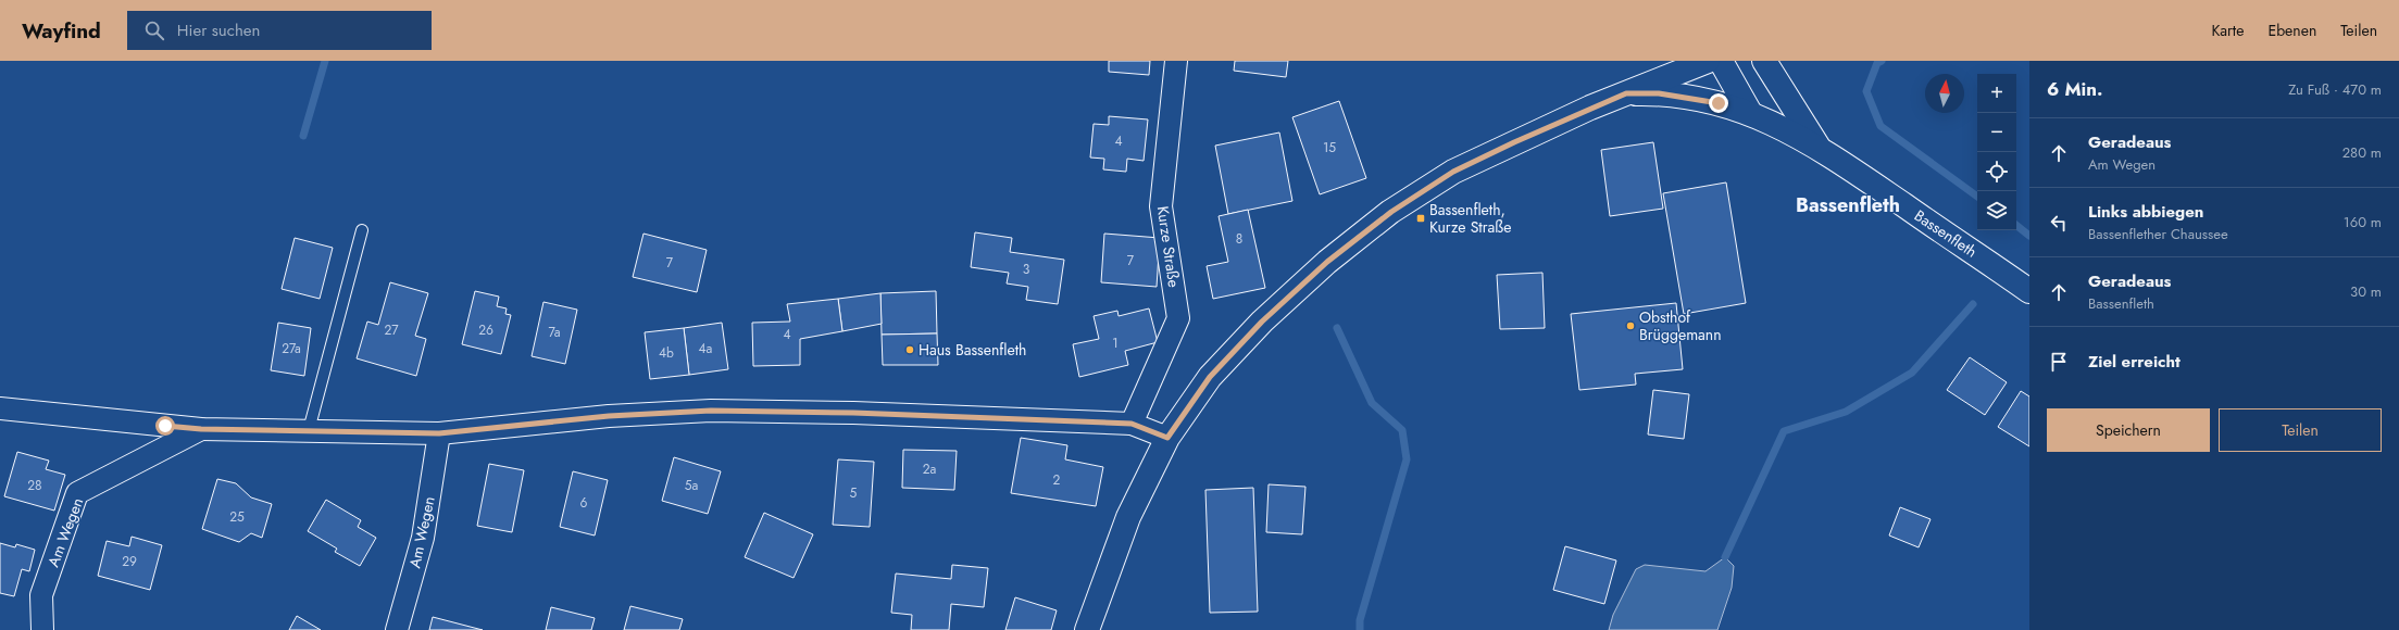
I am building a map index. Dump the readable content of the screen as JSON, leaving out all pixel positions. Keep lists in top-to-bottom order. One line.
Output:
{"streets":{"street":["Bassenfleth","Kurze Straße","Am Wegen"]},"crossings":[["Kurze Straße","Am Wegen"]],"districts":["Bassenfleth"],"places":{"transit":["Bassenfleth, Kurze Straße"],"other":["Obsthof Brüggemann","Haus Bassenfleth"]},"house_numbers":["4","15","8","7","7","3","27","26","7a","4","1","27a","4a","4b","2a","2","28","5a","5","6","25","29"],"north":"top","page":{"header":"Wayfind","search":"Hier suchen","nav":["Karte","Ebenen","Teilen"],"heading":["6 Min.","Zu Fuß · 470 m"],"map_buttons":["+","−"],"list":[["Geradeaus","Am Wegen","280 m"],["Links abbiegen","Bassenflether Chaussee","160 m"],["Geradeaus","Bassenfleth","30 m"],"Ziel erreicht"],"buttons":["Speichern","Teilen"]}}
